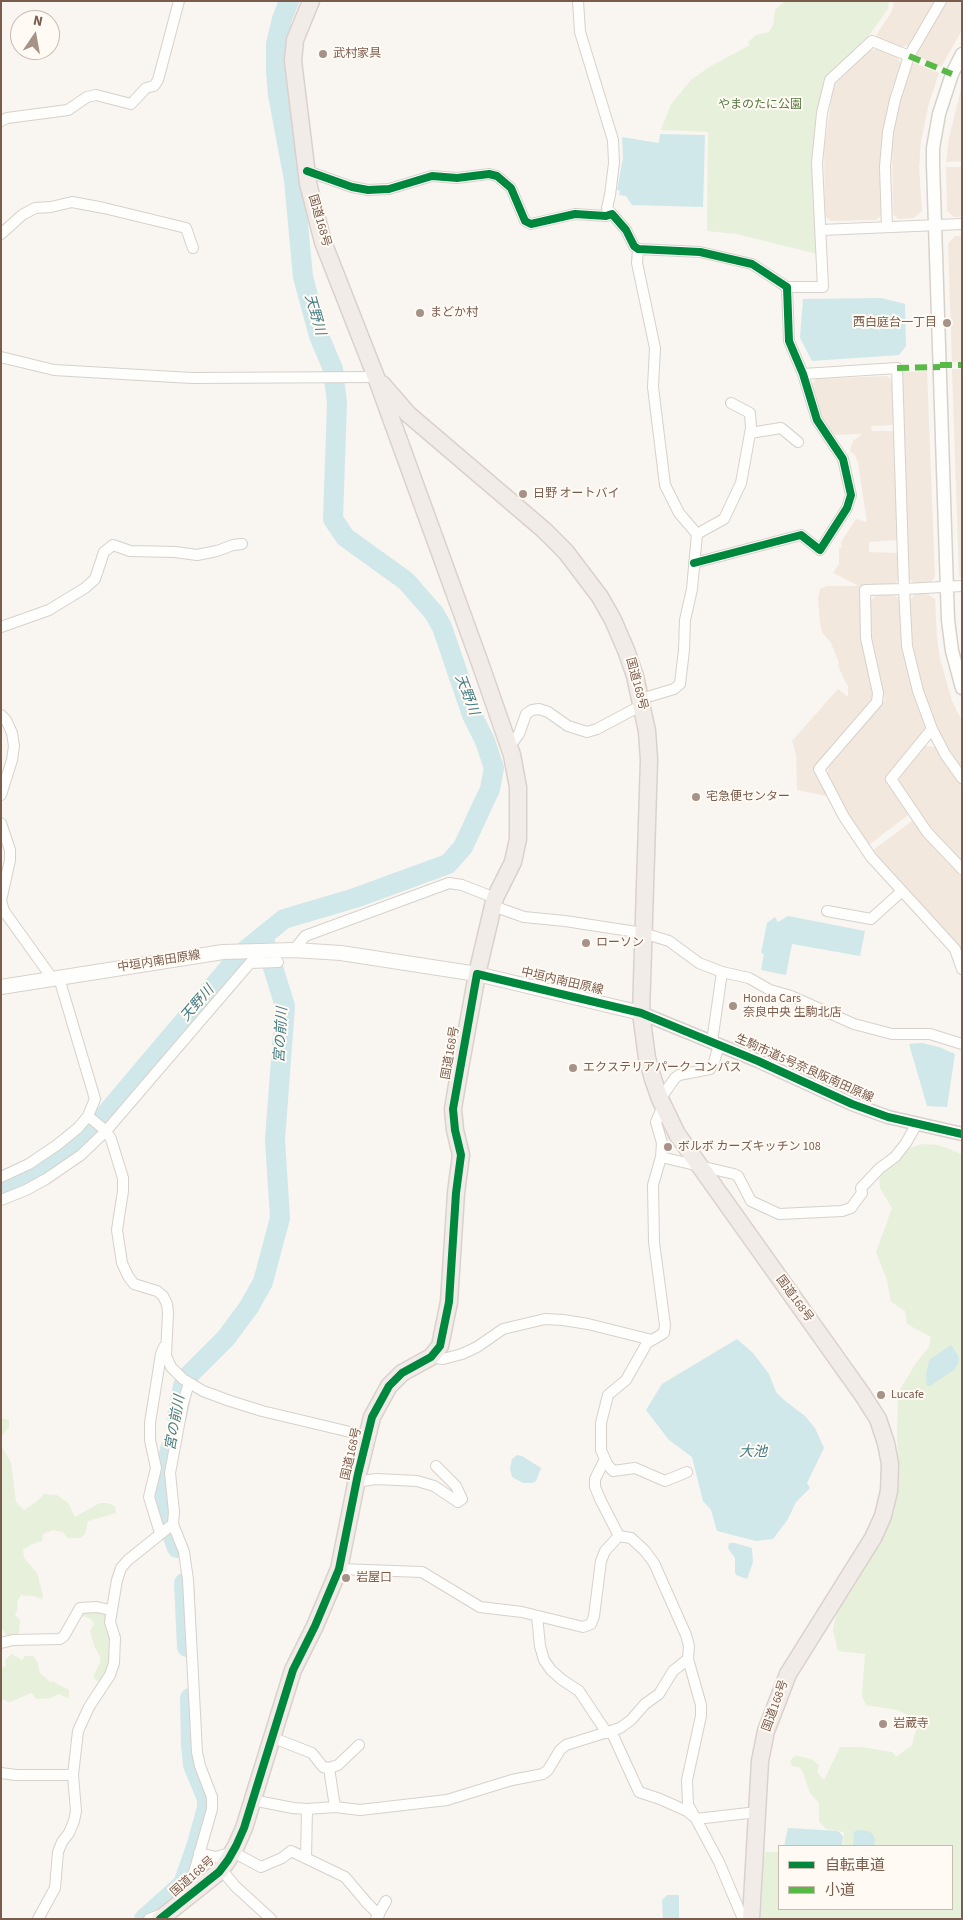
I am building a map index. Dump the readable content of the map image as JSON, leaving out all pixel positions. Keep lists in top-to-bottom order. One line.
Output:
{"streets":{"highway":["国道168号"],"main road":["中垣内南田原線"],"street":["生駒市道5号奈良阪南田原線"]},"crossings":[["国道168号","中垣内南田原線"],["国道168号","生駒市道5号奈良阪南田原線"],["中垣内南田原線","生駒市道5号奈良阪南田原線"]],"water":["天野川","宮の前川","大池"],"parks":["やまのたに公園"],"places":["武村家具","まどか村","西白庭台一丁目","日野 オートバイ","宅急便センター","ローソン","Honda Cars 奈良中央 生駒北店","エクステリアパーク コンパス","ボルボ カーズキッチン 108","Lucafe","岩屋口","岩蔵寺"],"legend":["自転車道","小道"],"north":"top"}
